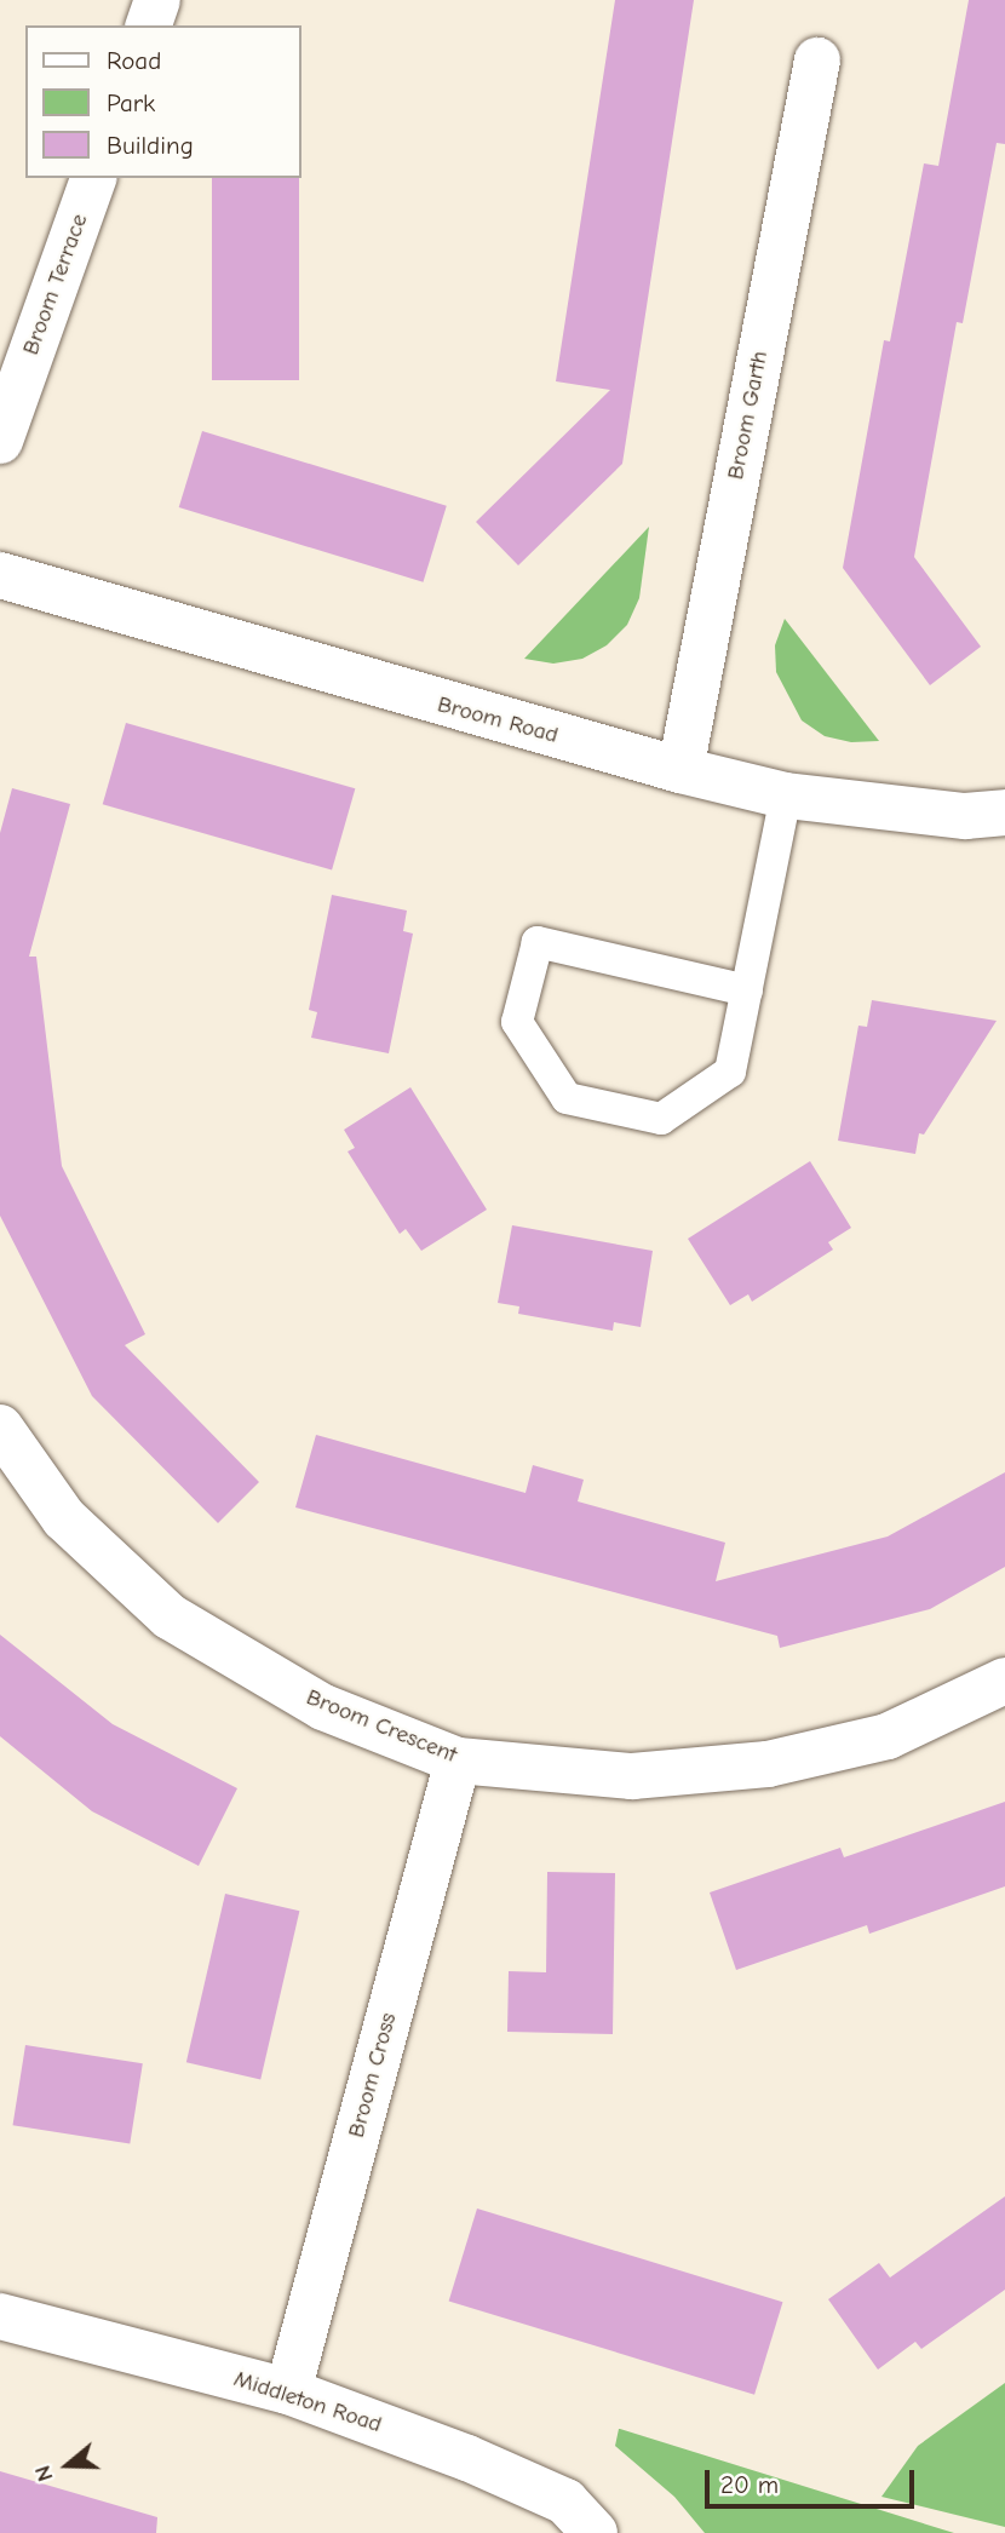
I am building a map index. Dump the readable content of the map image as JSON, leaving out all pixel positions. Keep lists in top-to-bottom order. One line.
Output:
{"streets":{"street":["Broom Terrace","Broom Garth","Broom Road","Broom Crescent","Broom Cross","Middleton Road"]},"crossings":[["Broom Garth","Broom Road"],["Broom Crescent","Broom Cross"],["Broom Cross","Middleton Road"]],"legend":["Road","Park","Building"],"scale_bar":"20 m","north":"left"}
